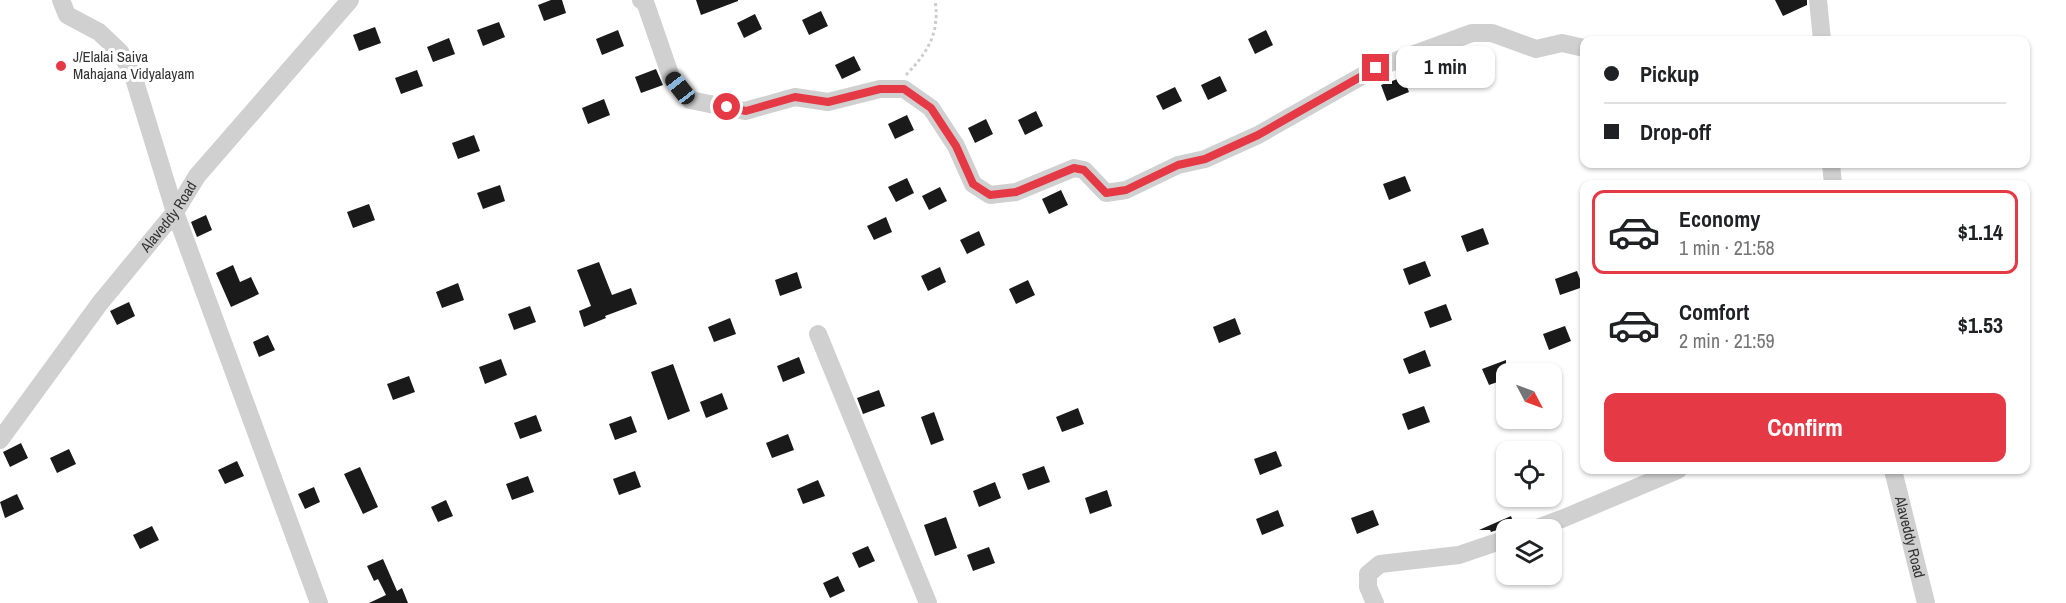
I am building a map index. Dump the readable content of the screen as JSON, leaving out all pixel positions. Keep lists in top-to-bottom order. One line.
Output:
{"streets":{"street":["Alaveddy Road"]},"places":["J/Elalai Saiva Mahajana Vidyalayam"],"north":"bottom right","page":{"banner":["Pickup","Drop-off"],"bubble":"1 min","list":[{"name":"Economy","note":"1 min · 21:58","value":"$1.14"},{"name":"Comfort","note":"2 min · 21:59","value":"$1.53"}],"buttons":"Confirm"}}
